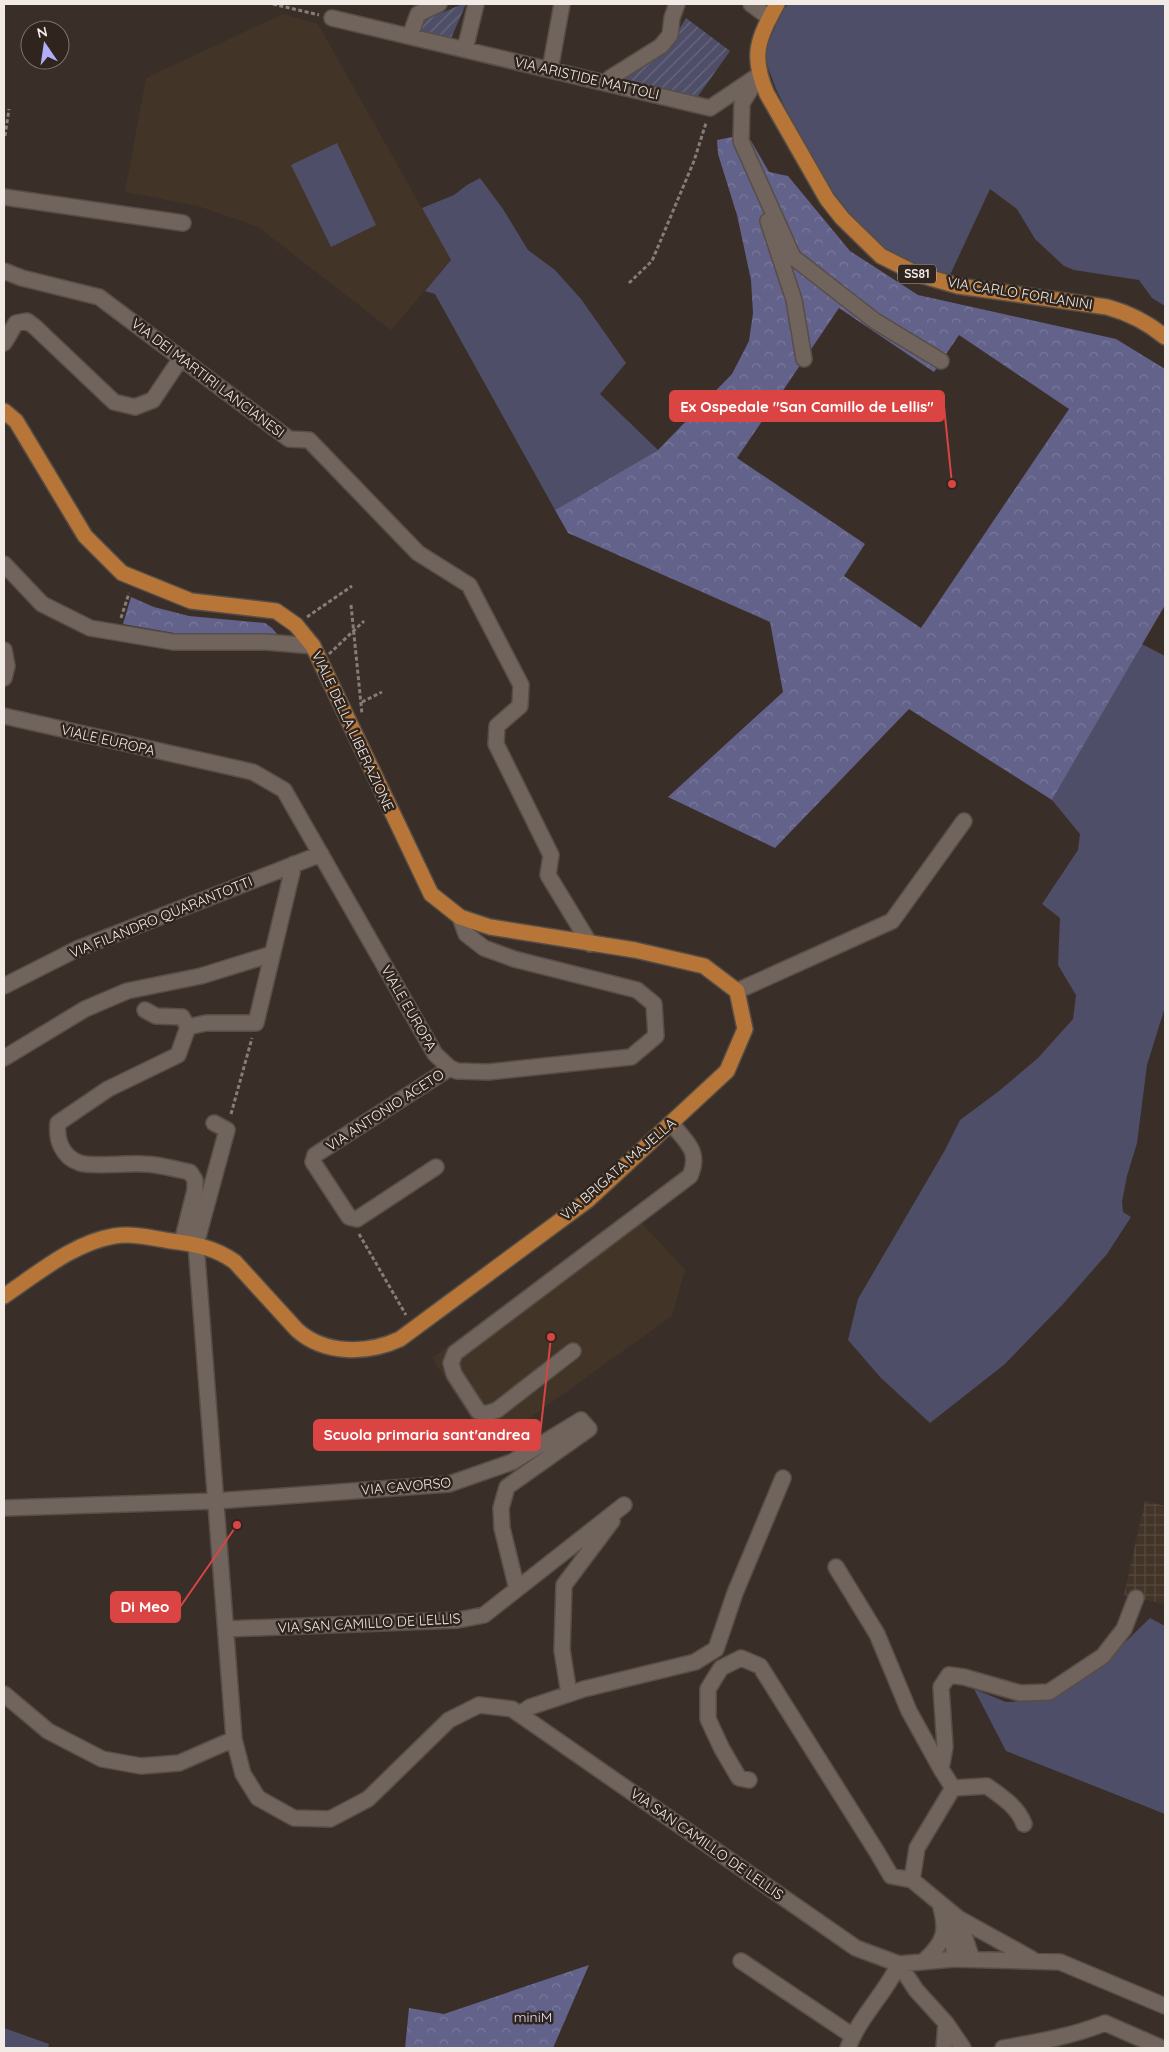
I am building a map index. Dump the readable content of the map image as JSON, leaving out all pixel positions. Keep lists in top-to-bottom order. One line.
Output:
{"streets":{"main road":["SS81","VIA CARLO FORLANINI","VIALE DELLA LIBERAZIONE","VIA BRIGATA MAJELLA"],"street":["VIA ARISTIDE MATTOLI","VIA DEI MARTIRI LANCIANESI","VIALE EUROPA","VIA FILANDRO QUARANTOTTI","VIA ANTONIO ACETO","VIA CAVORSO","VIA SAN CAMILLO DE LELLIS"]},"crossings":[["VIALE EUROPA","VIA FILANDRO QUARANTOTTI"],["VIALE EUROPA","VIA ANTONIO ACETO"],["VIA BRIGATA MAJELLA","VIA SAN CAMILLO DE LELLIS"],["VIA CAVORSO","VIA SAN CAMILLO DE LELLIS"]],"parks":["miniM"],"places":["Ex Ospedale \"San Camillo de Lellis\"","Scuola primaria sant'andrea","Di Meo"],"north":"top"}
